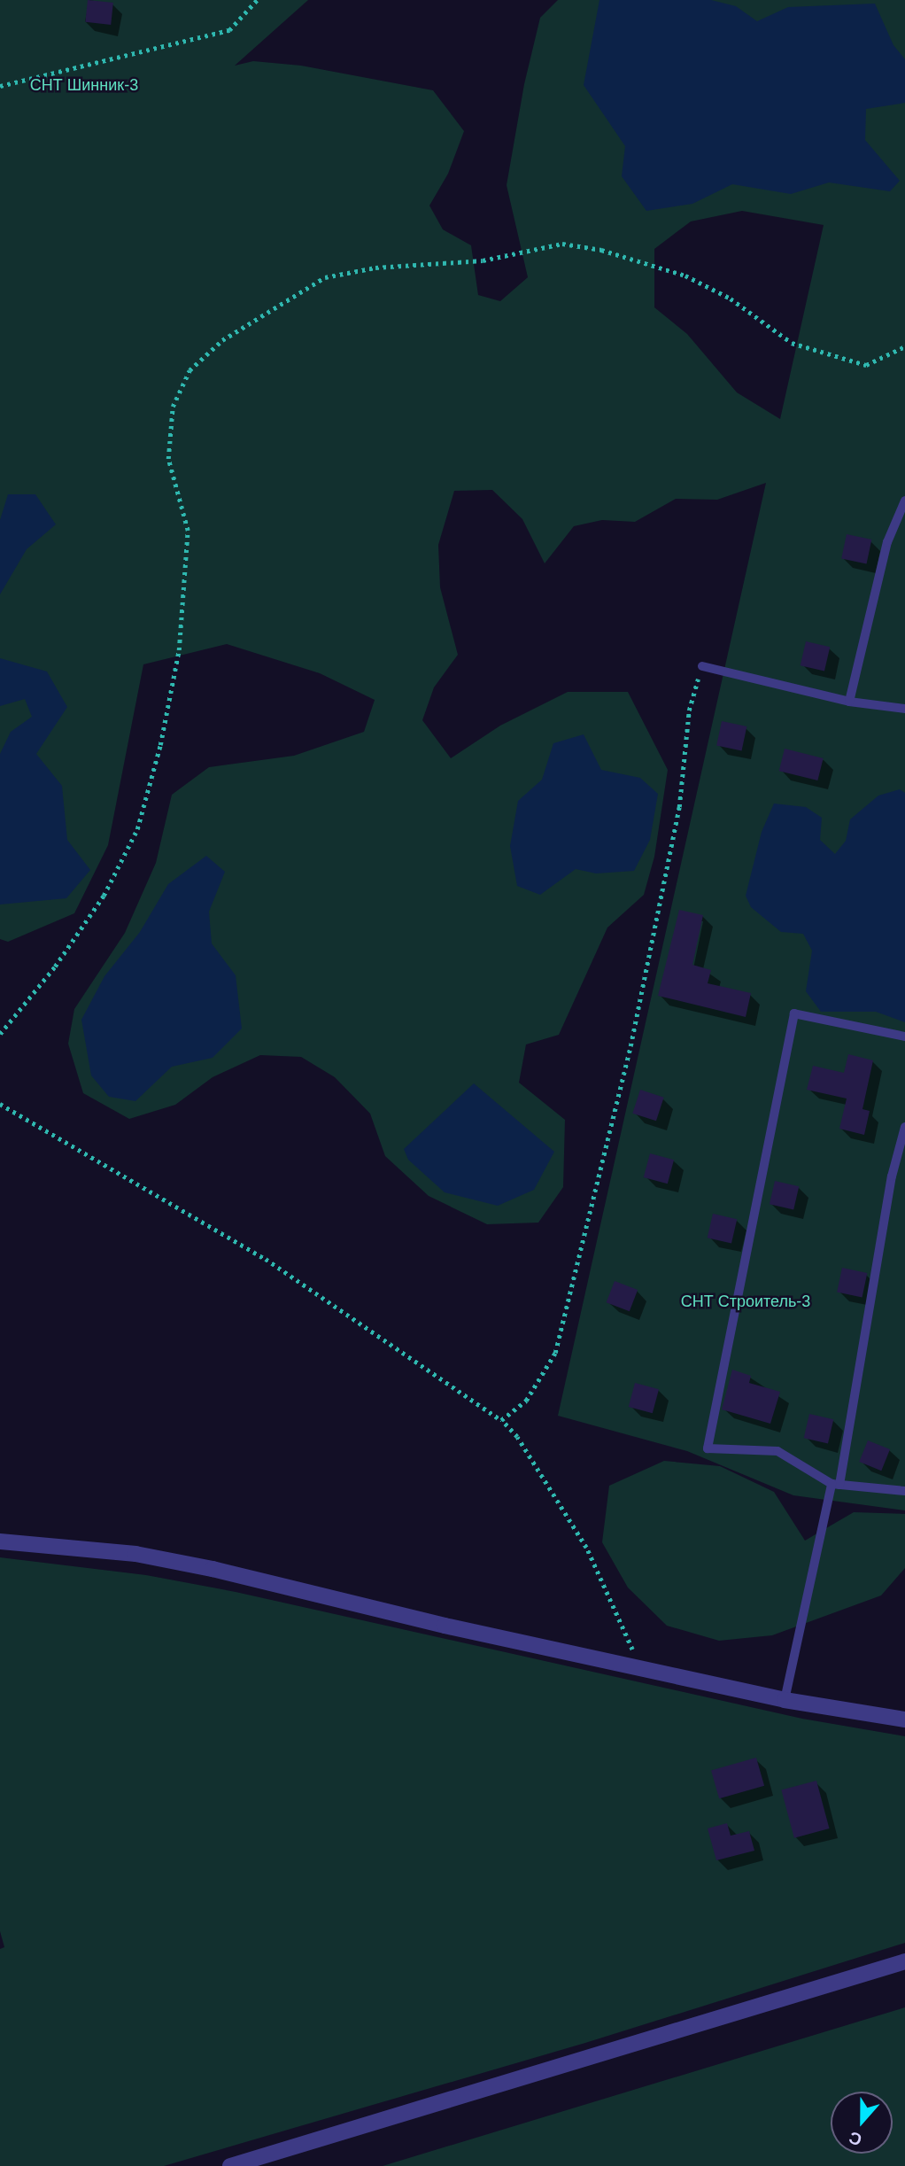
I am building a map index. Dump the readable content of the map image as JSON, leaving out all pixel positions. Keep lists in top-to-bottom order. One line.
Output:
{"parks":["СНТ Шинник-3","СНТ Строитель-3"],"north":"bottom"}
